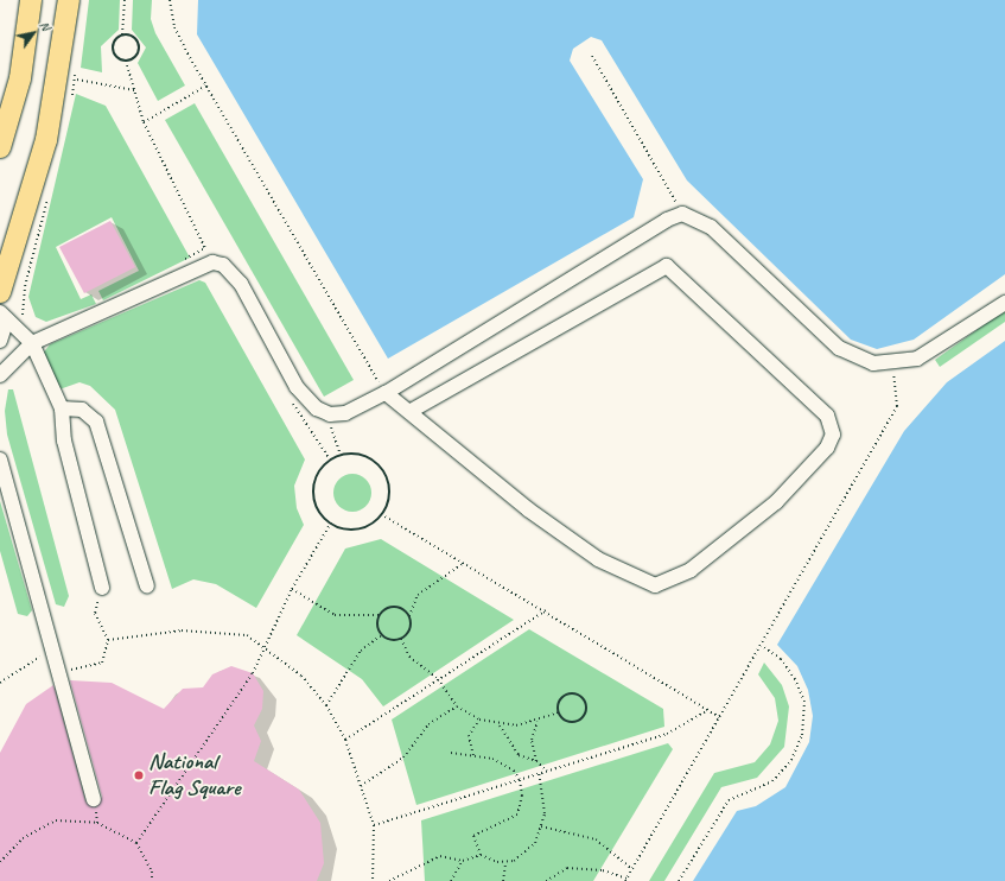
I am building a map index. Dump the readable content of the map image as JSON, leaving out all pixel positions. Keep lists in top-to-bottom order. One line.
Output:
{"places":["National Flag Square"],"north":"top right"}
